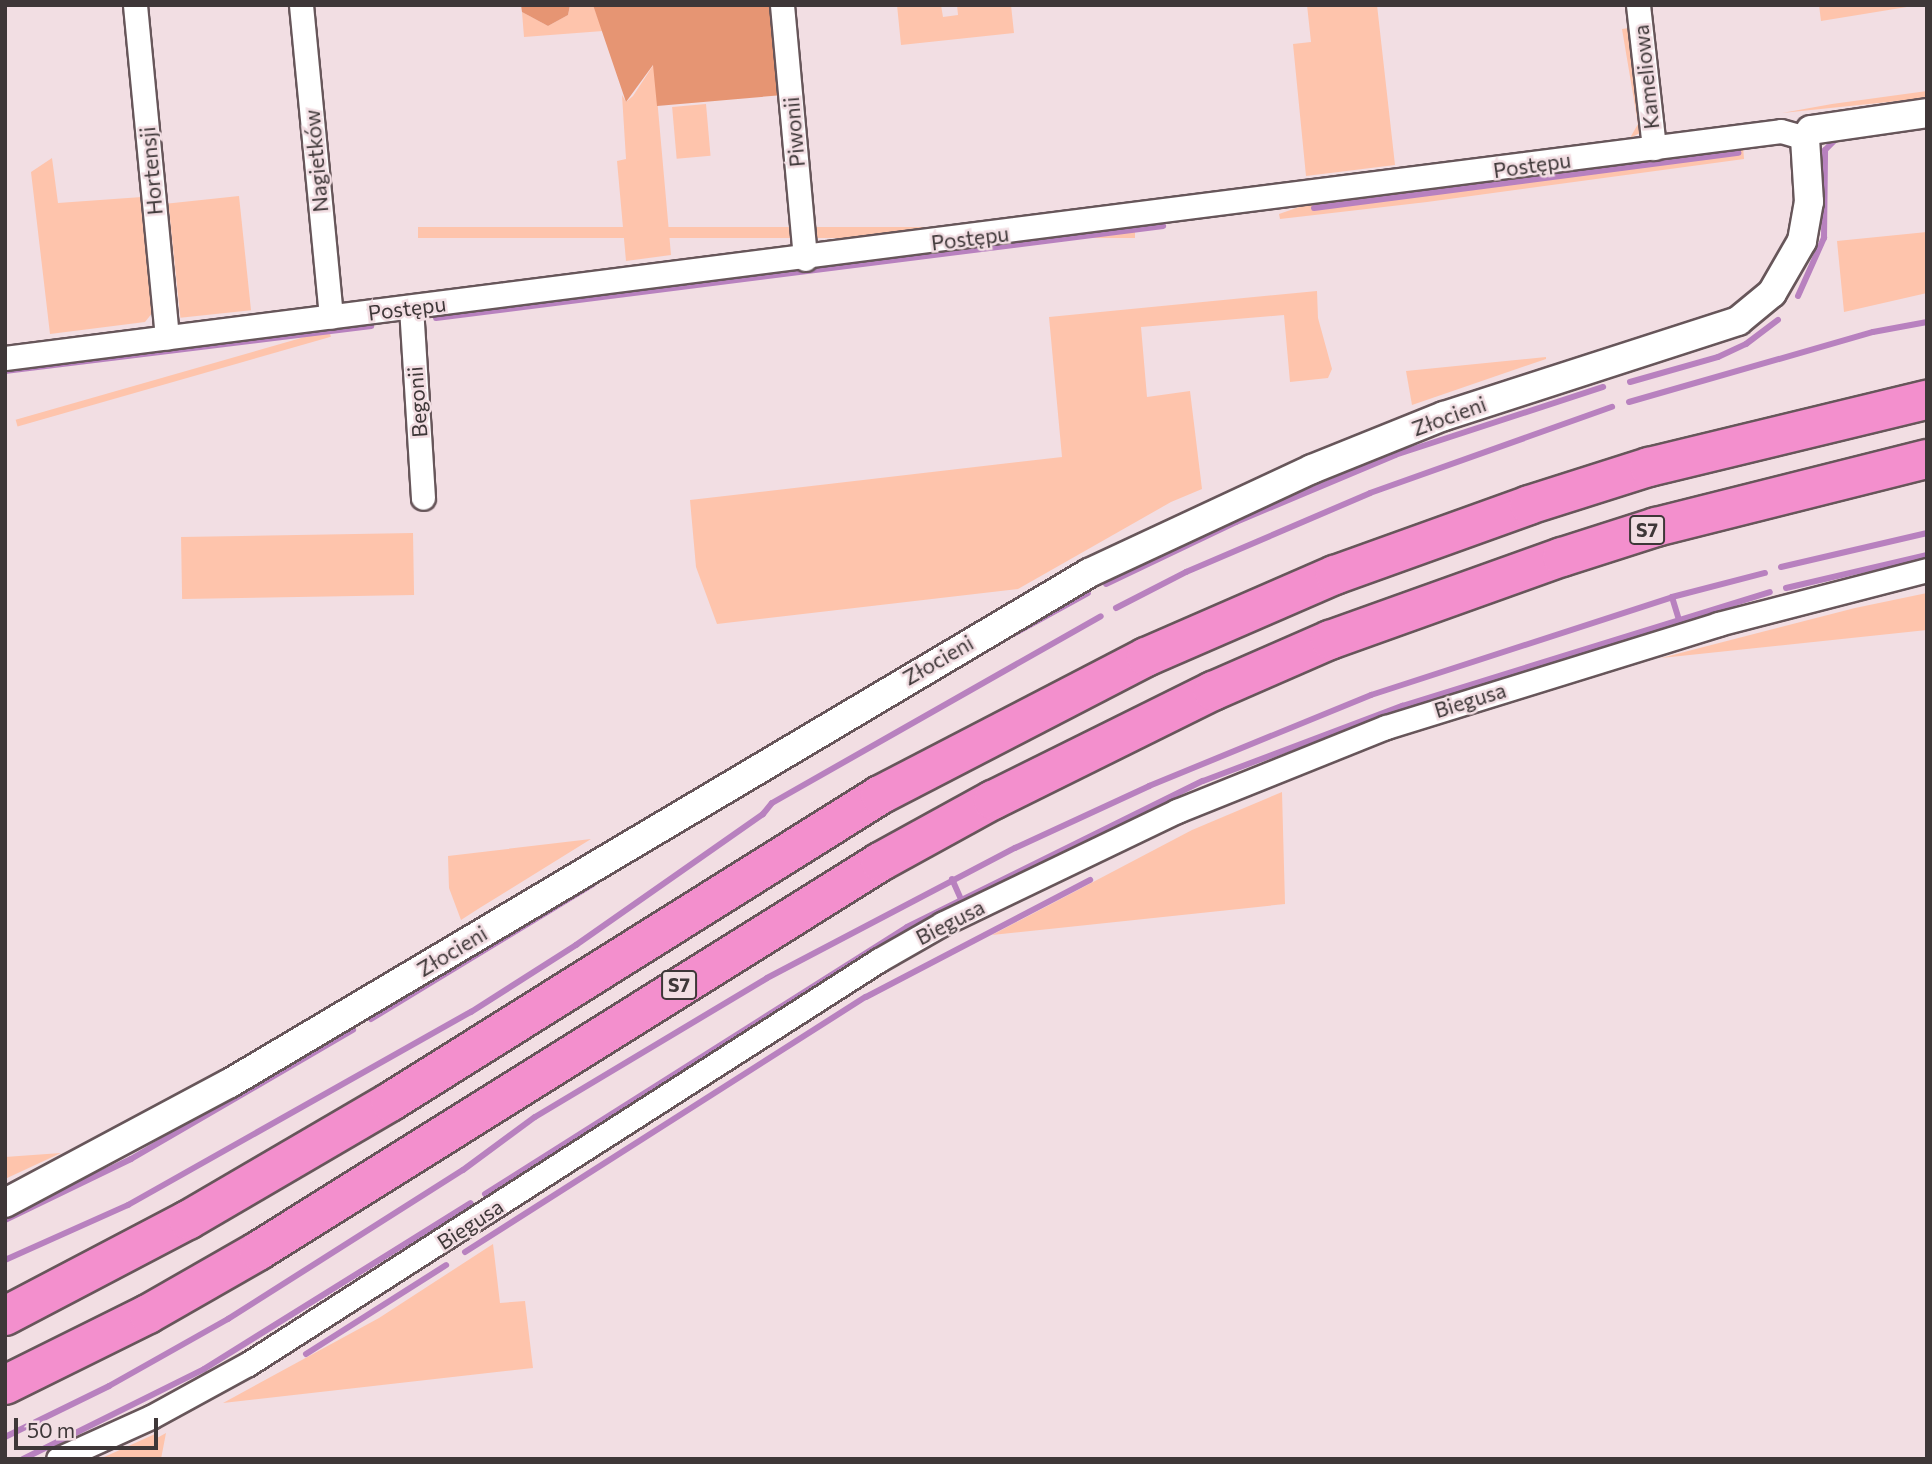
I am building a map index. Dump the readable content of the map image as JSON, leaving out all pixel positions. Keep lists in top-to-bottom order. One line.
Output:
{"streets":{"highway":["S7"],"street":["Kameliowa","Piwonii","Nagietków","Postępu","Hortensji","Begonii","Złocieni","Biegusa"]},"crossings":[["Kameliowa","Postępu"],["Piwonii","Postępu"],["Nagietków","Postępu"],["Postępu","Hortensji"],["Postępu","Begonii"],["Postępu","Złocieni"]],"scale_bar":"50 m"}
